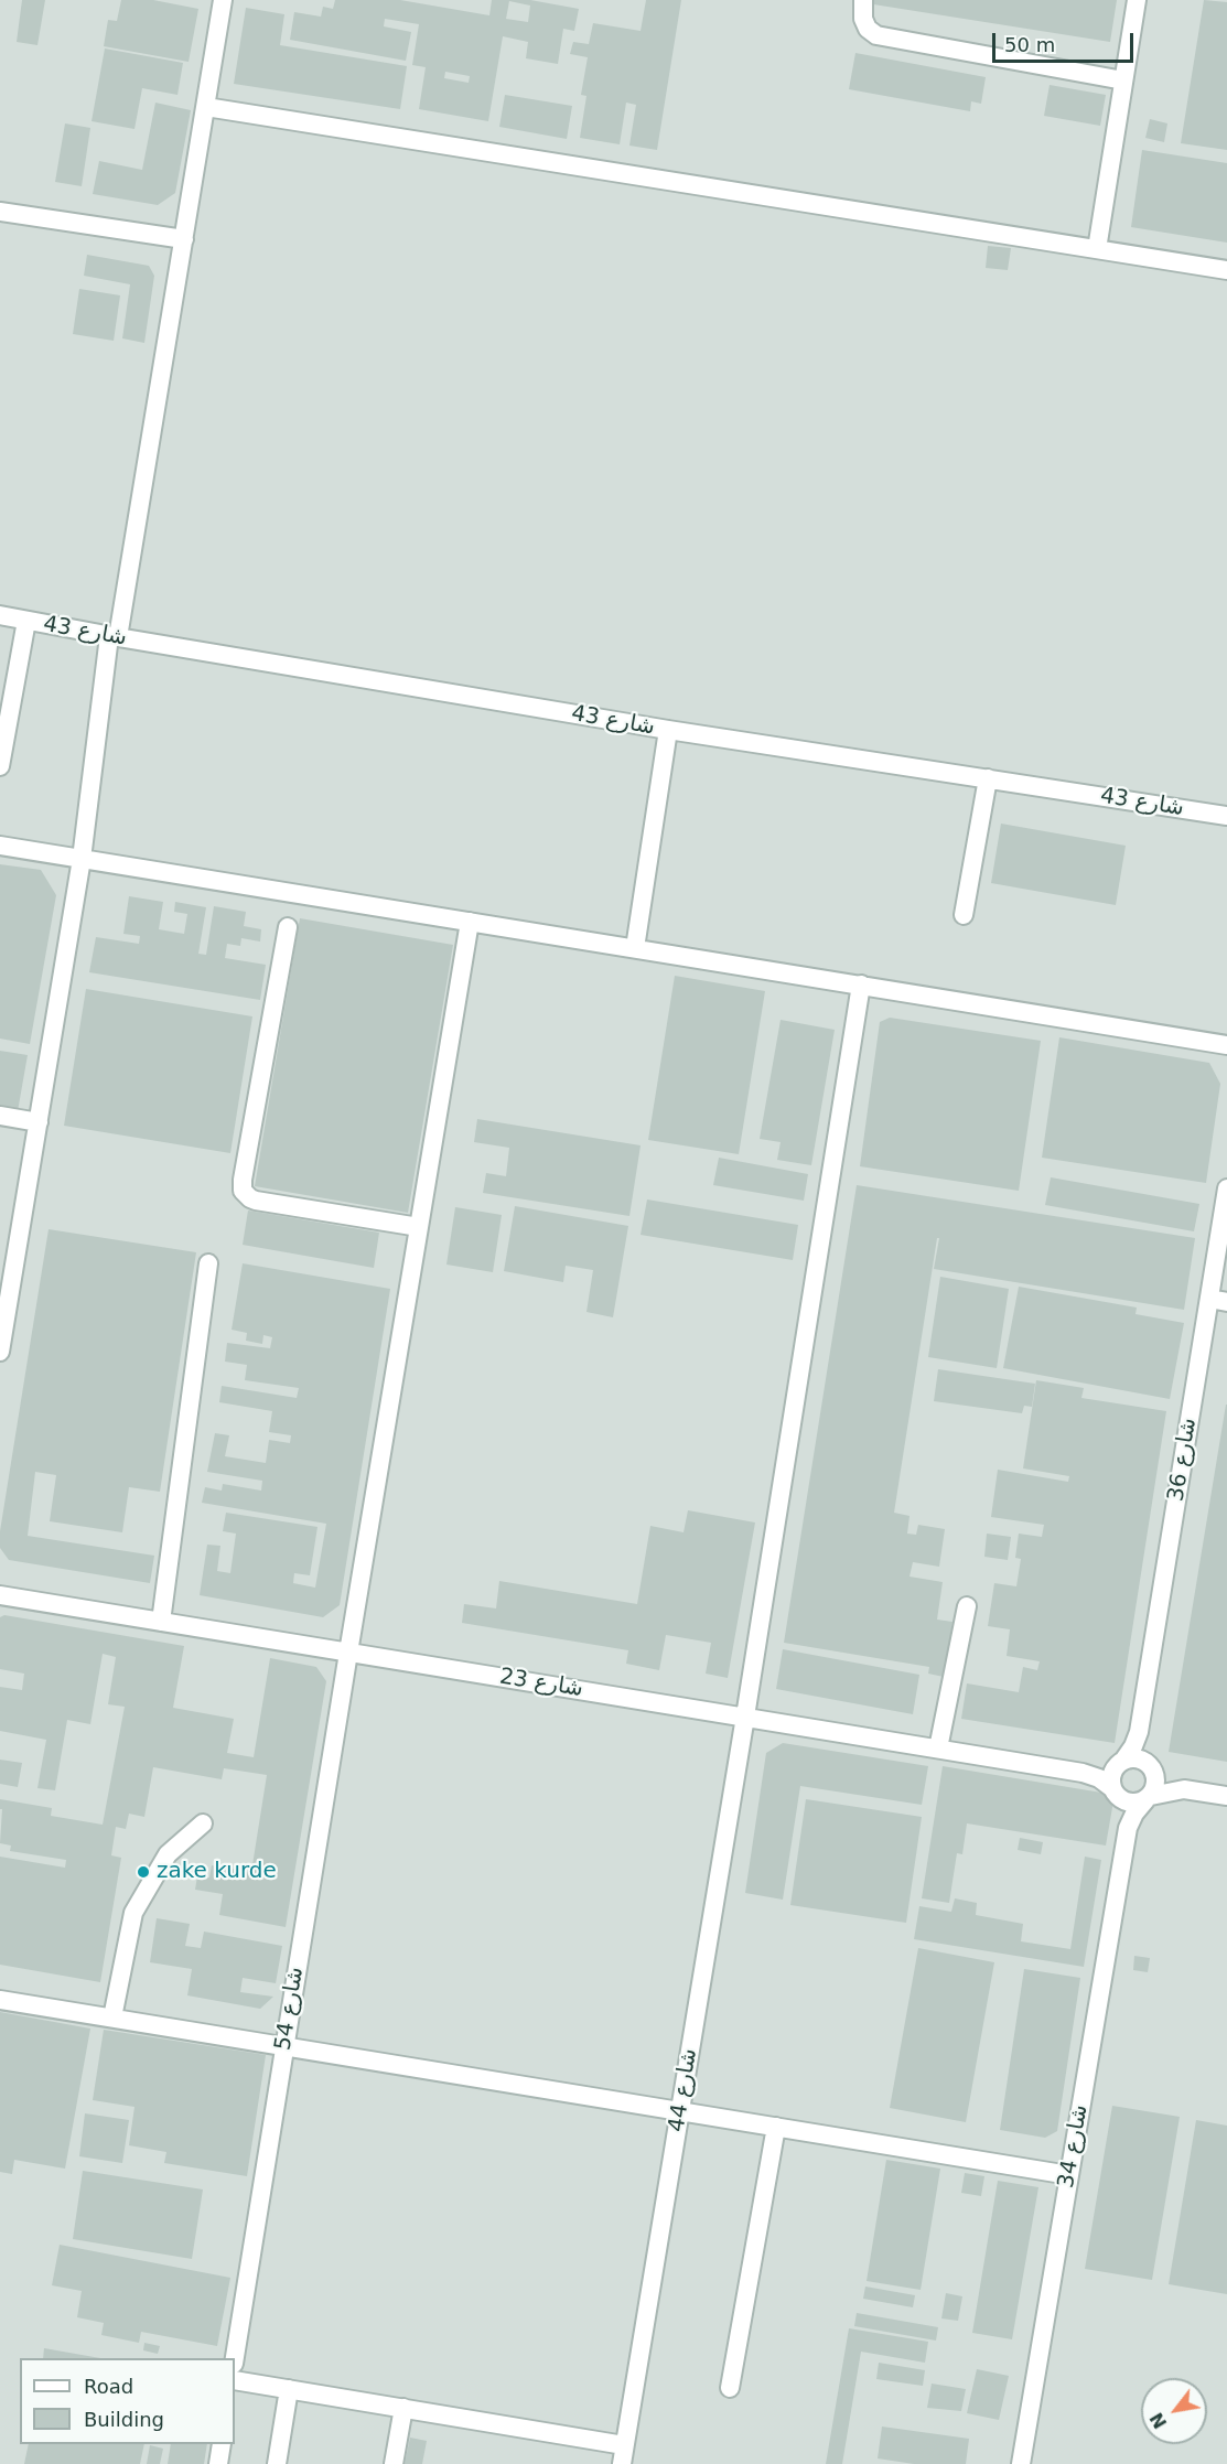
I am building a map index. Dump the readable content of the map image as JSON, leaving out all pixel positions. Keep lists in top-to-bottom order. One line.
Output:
{"streets":{"street":["شارع 43","شارع 36","شارع 23","شارع 54","شارع 44","شارع 34"]},"crossings":[["شارع 36","شارع 23"],["شارع 36","شارع 34"],["شارع 23","شارع 54"],["شارع 23","شارع 44"],["شارع 23","شارع 34"]],"places":["zake kurde"],"legend":["Road","Building"],"scale_bar":"50 m","north":"bottom left"}
